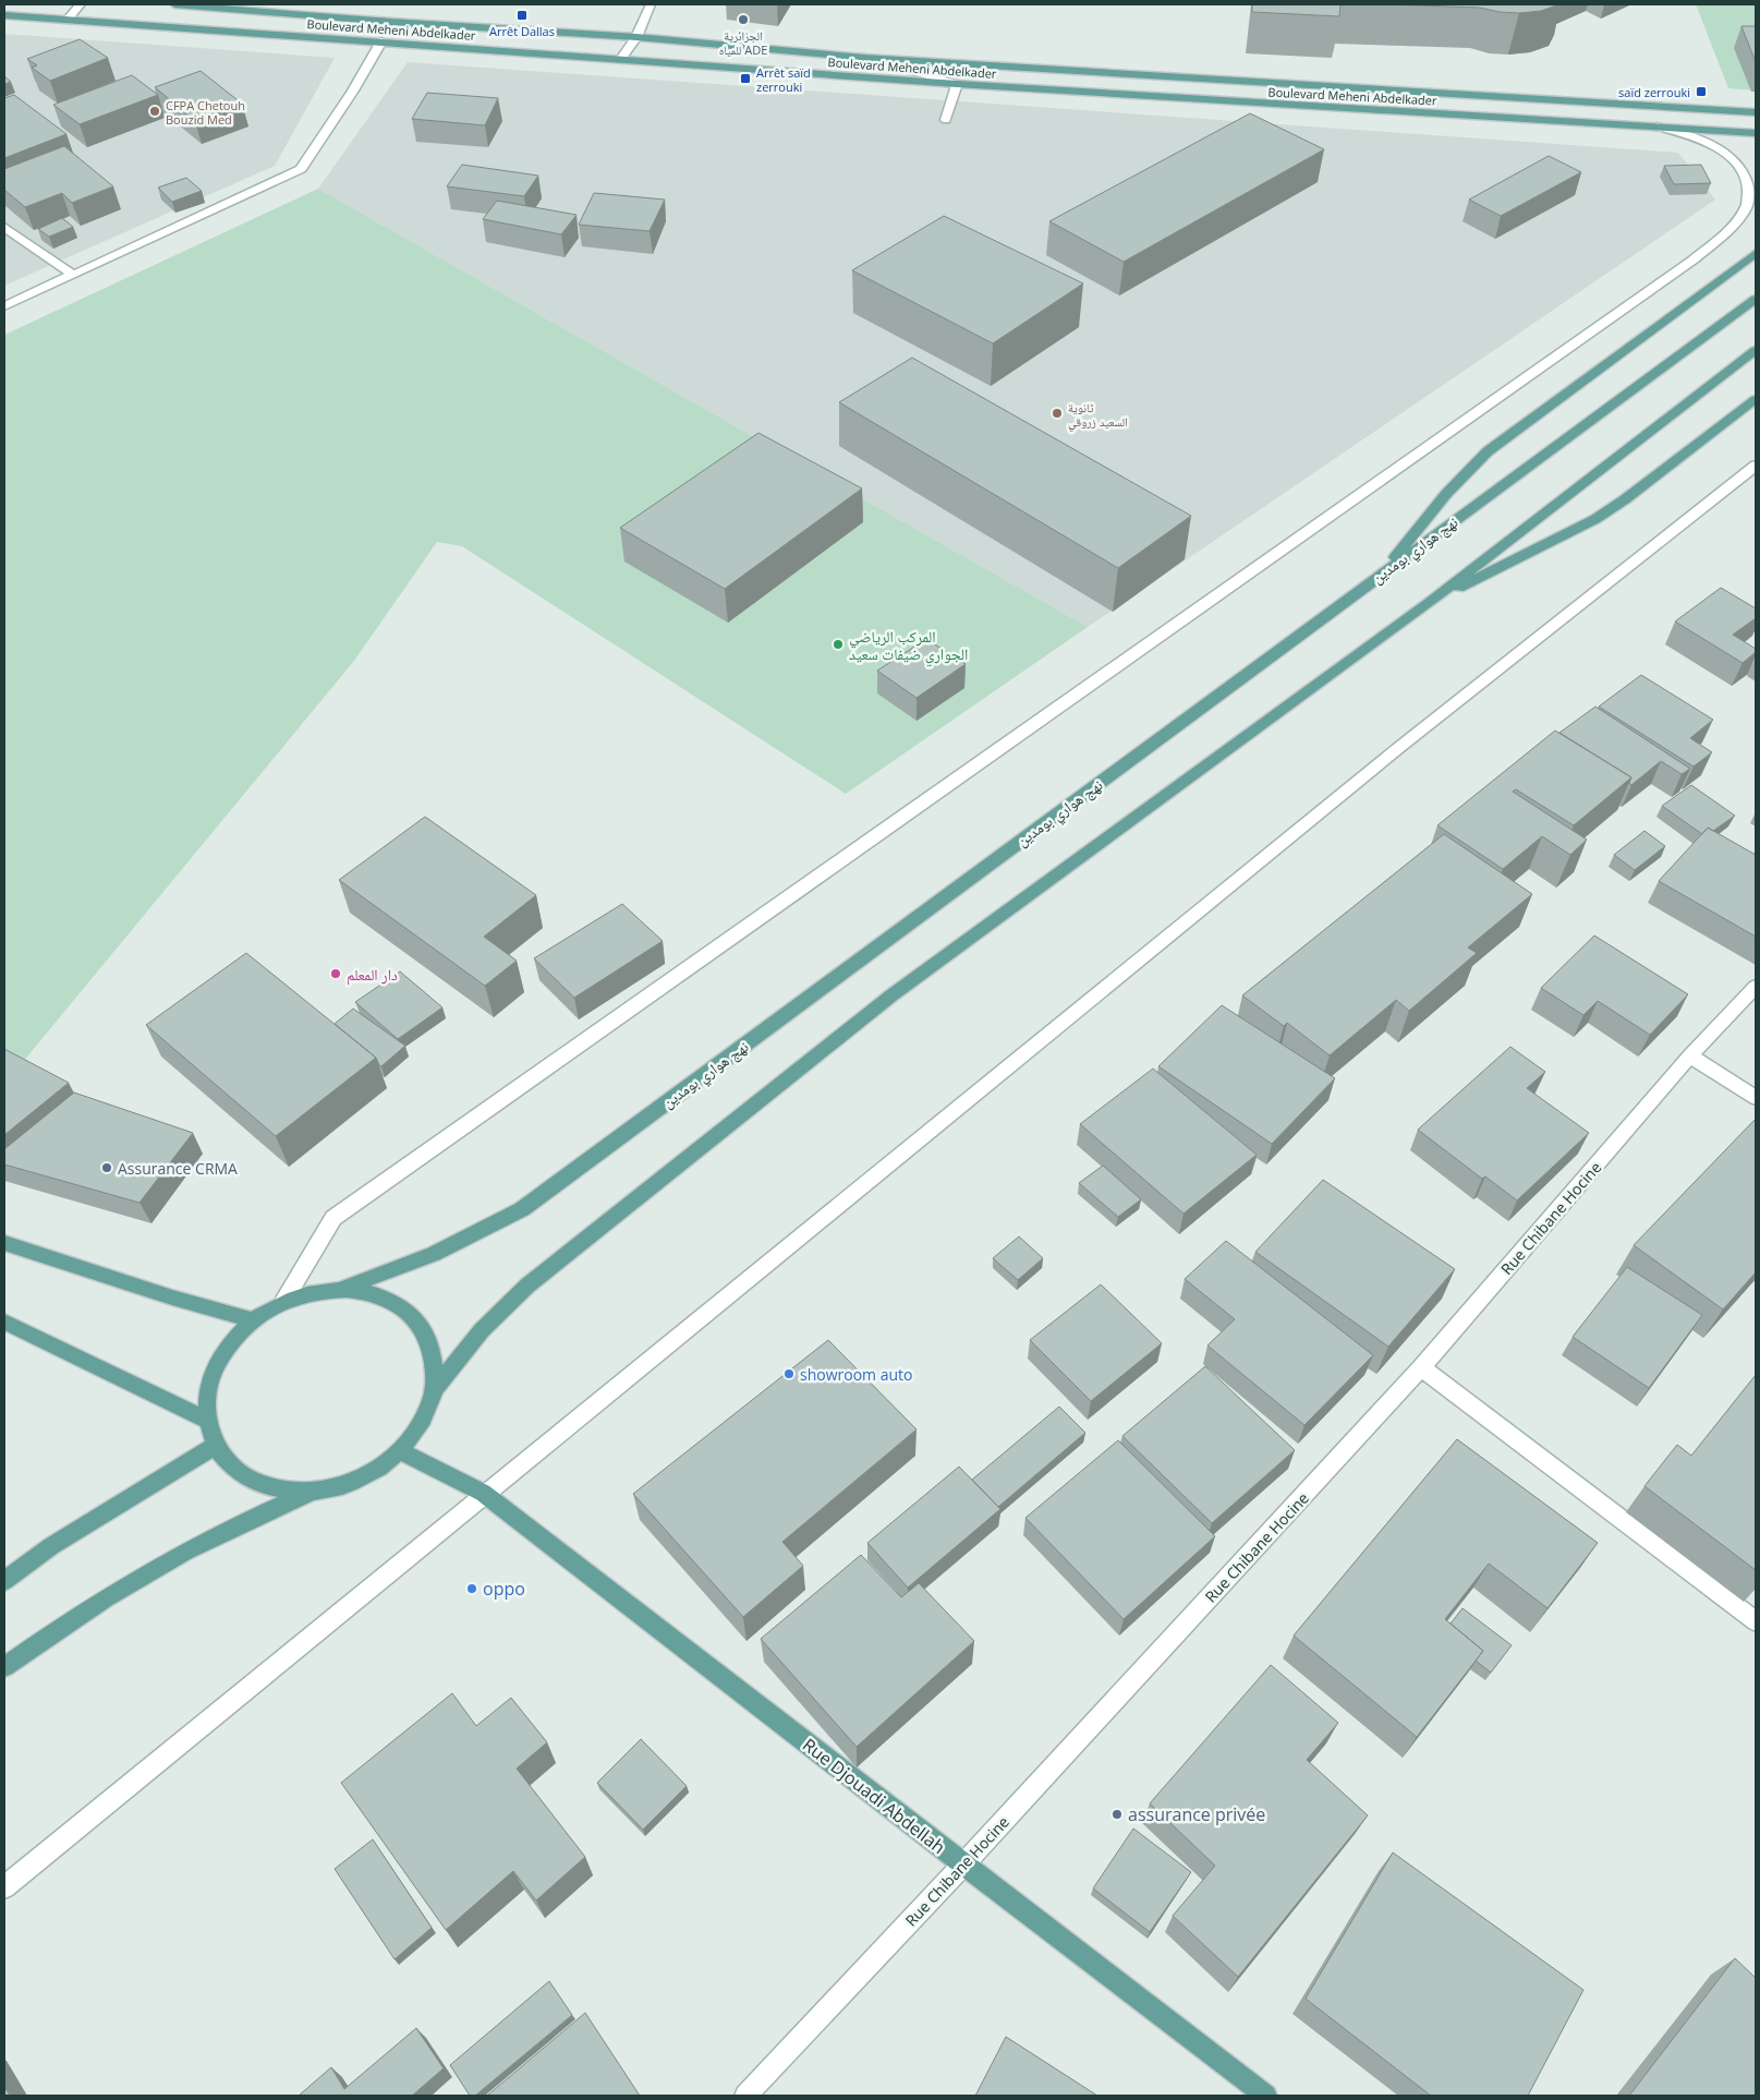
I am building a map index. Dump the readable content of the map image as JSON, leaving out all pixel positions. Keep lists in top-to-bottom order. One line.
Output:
{"streets":{"main road":["Boulevard Meheni Abdelkader","نهج هواري بومدين","Rue Djouadi Abdellah"],"street":["Rue Chibane Hocine"]},"crossings":[["Rue Chibane Hocine","Rue Djouadi Abdellah"]],"places":{"transit":["Arrêt Dallas","Arrêt saïd zerrouki","saïd zerrouki"],"other":["الجزائرية للمياه ADE","CFPA Chetouh Bouzid Med","ثانوية السعيد زروقي","المركب الرياضي الجواري ضيفات سعيد","دار المعلم","Assurance CRMA","showroom auto","oppo","assurance privée"]}}
